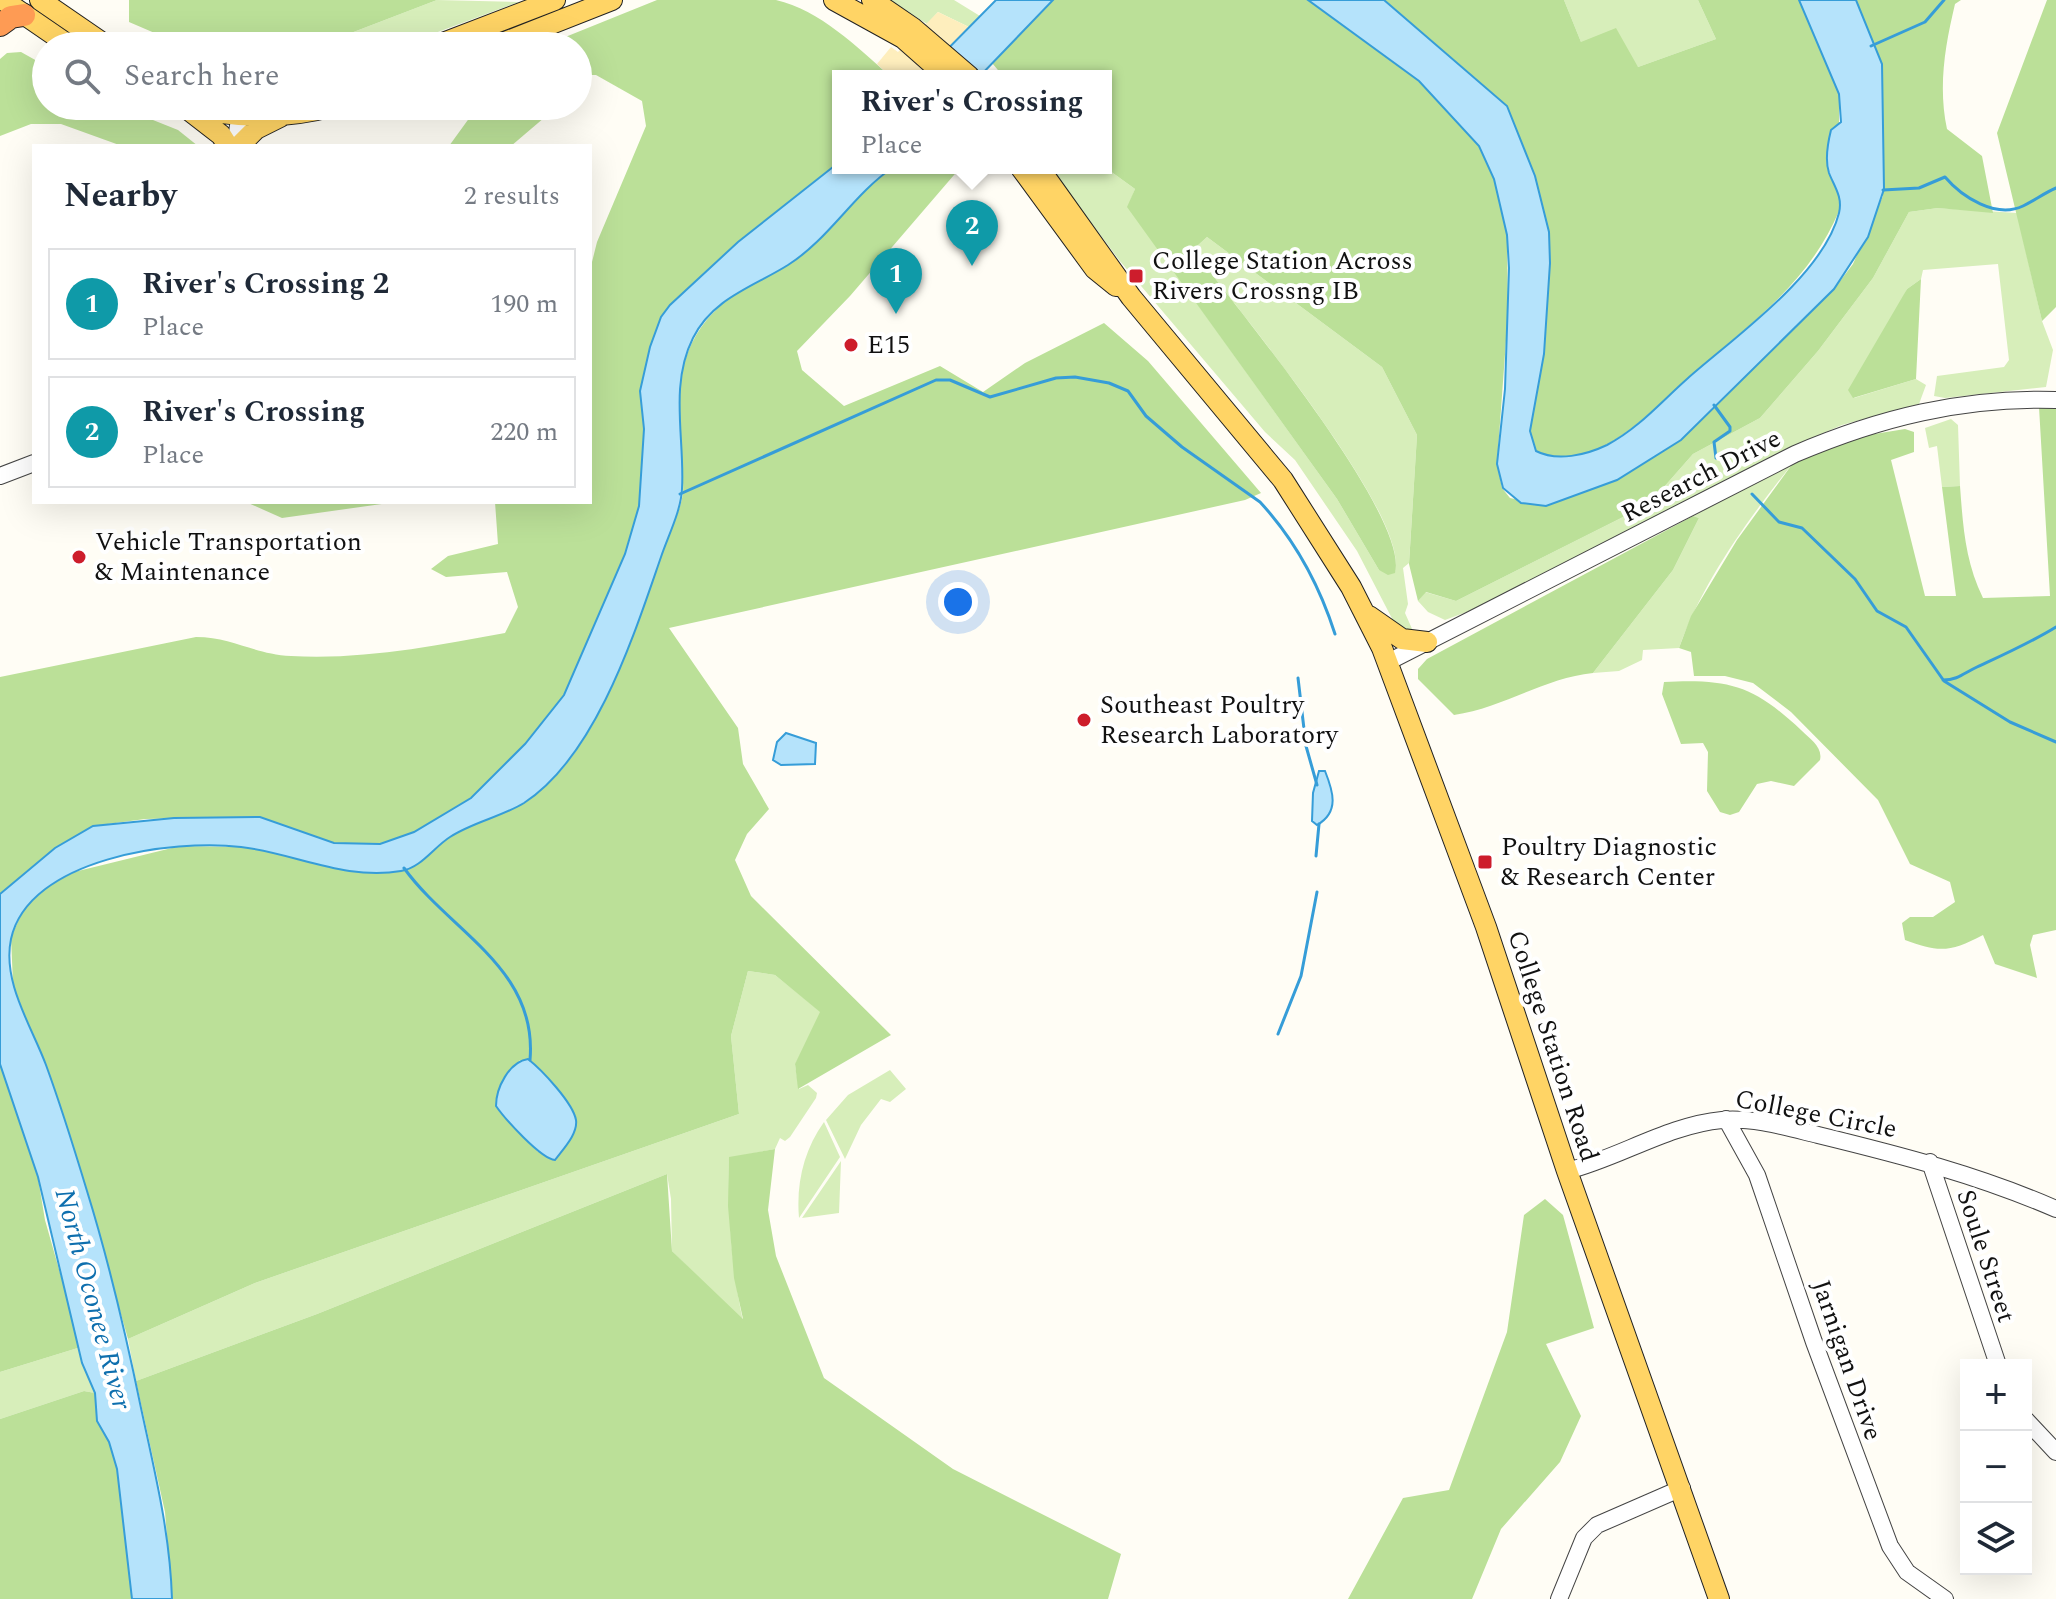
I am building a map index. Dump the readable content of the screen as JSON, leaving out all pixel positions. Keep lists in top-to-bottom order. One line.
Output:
{"streets":{"main road":["College Station Road"],"street":["Research Drive","College Circle","Soule Street","Jarnigan Drive"]},"crossings":[["Research Drive","College Station Road"],["College Station Road","College Circle"],["College Circle","Soule Street"],["College Circle","Jarnigan Drive"]],"water":["North Oconee River"],"places":{"transit":["College Station Across Rivers Crossng IB","Poultry Diagnostic & Research Center"],"other":["E15","Vehicle Transportation & Maintenance","Southeast Poultry Research Laboratory"]},"page":{"search":"Search here","popup":["River's Crossing","Place"],"heading":["Nearby","2 results"],"pins":["2","1"],"list":[{"mark":"1","name":"River's Crossing 2","note":"Place","value":"190 m"},{"mark":"2","name":"River's Crossing","note":"Place","value":"220 m"}],"map_buttons":["+","−"]}}
